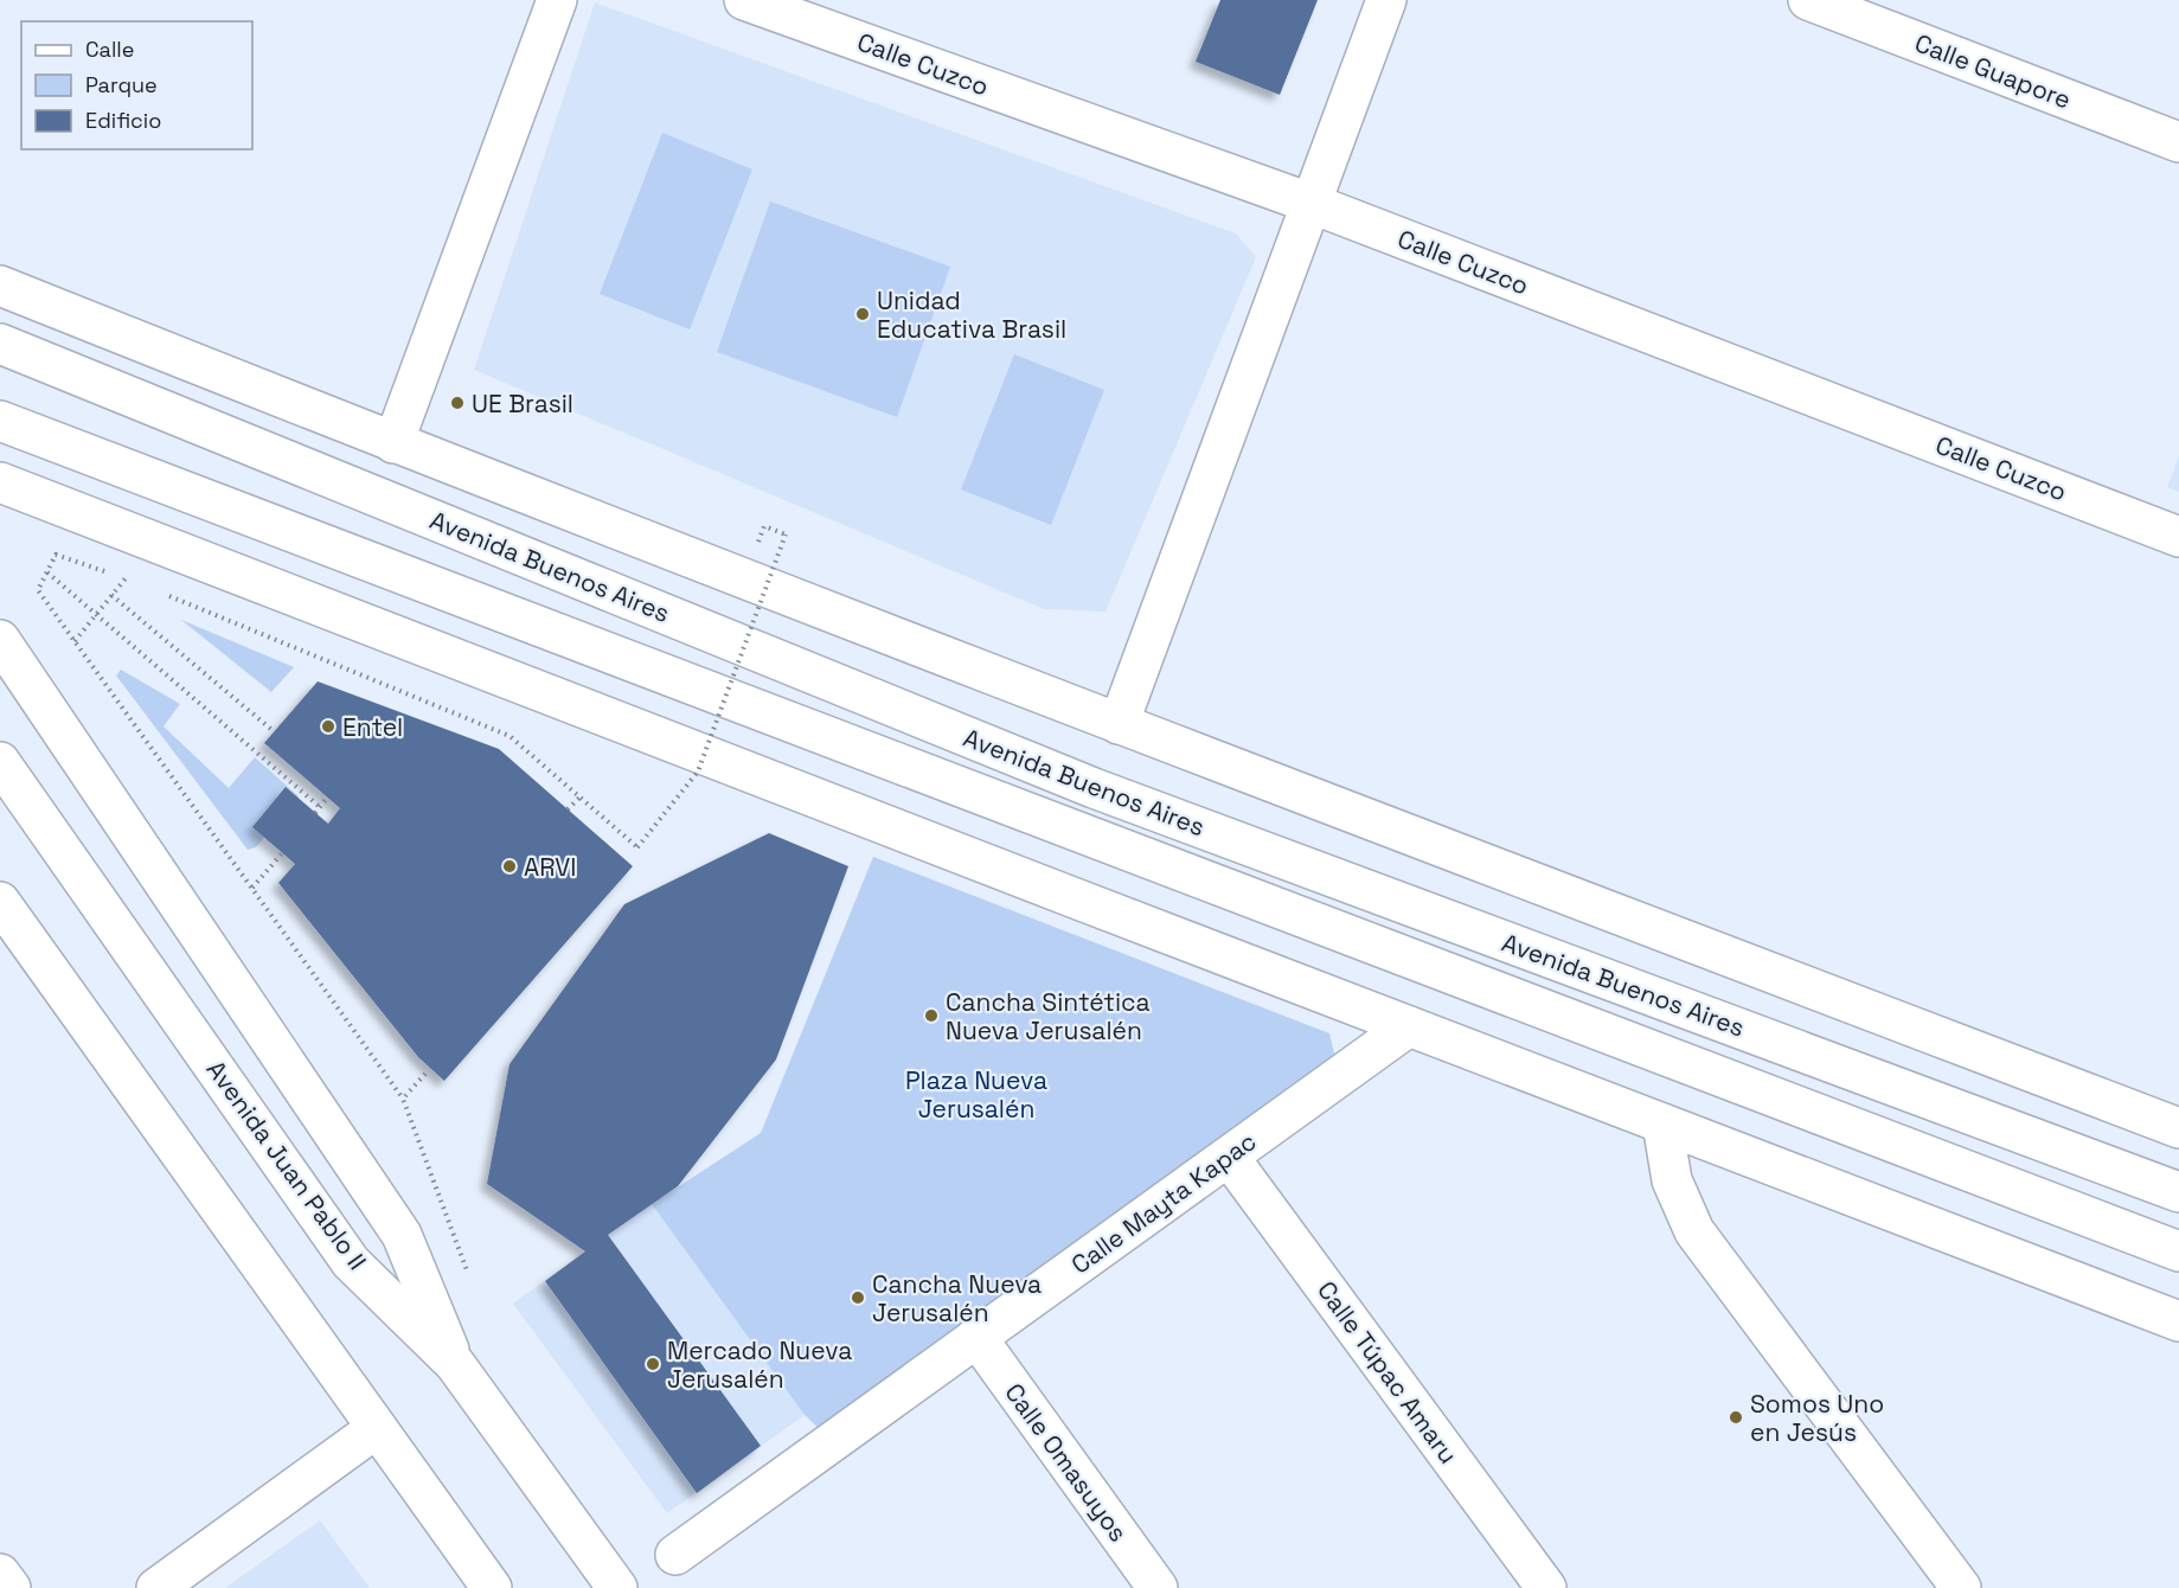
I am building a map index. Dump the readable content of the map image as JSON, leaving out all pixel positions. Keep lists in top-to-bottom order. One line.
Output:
{"streets":{"main road":["Calle Cuzco","Calle Guapore","Avenida Buenos Aires","Avenida Juan Pablo II","Calle Mayta Kapac","Calle Túpac Amaru","Calle Omasuyos"]},"crossings":[["Calle Mayta Kapac","Calle Túpac Amaru"],["Calle Mayta Kapac","Calle Omasuyos"]],"parks":["Plaza Nueva Jerusalén"],"places":["Unidad Educativa Brasil","UE Brasil","Entel","ARVI","Cancha Sintética Nueva Jerusalén","Cancha Nueva Jerusalén","Mercado Nueva Jerusalén","Somos Uno en Jesús"],"legend":["Calle","Parque","Edificio"]}
